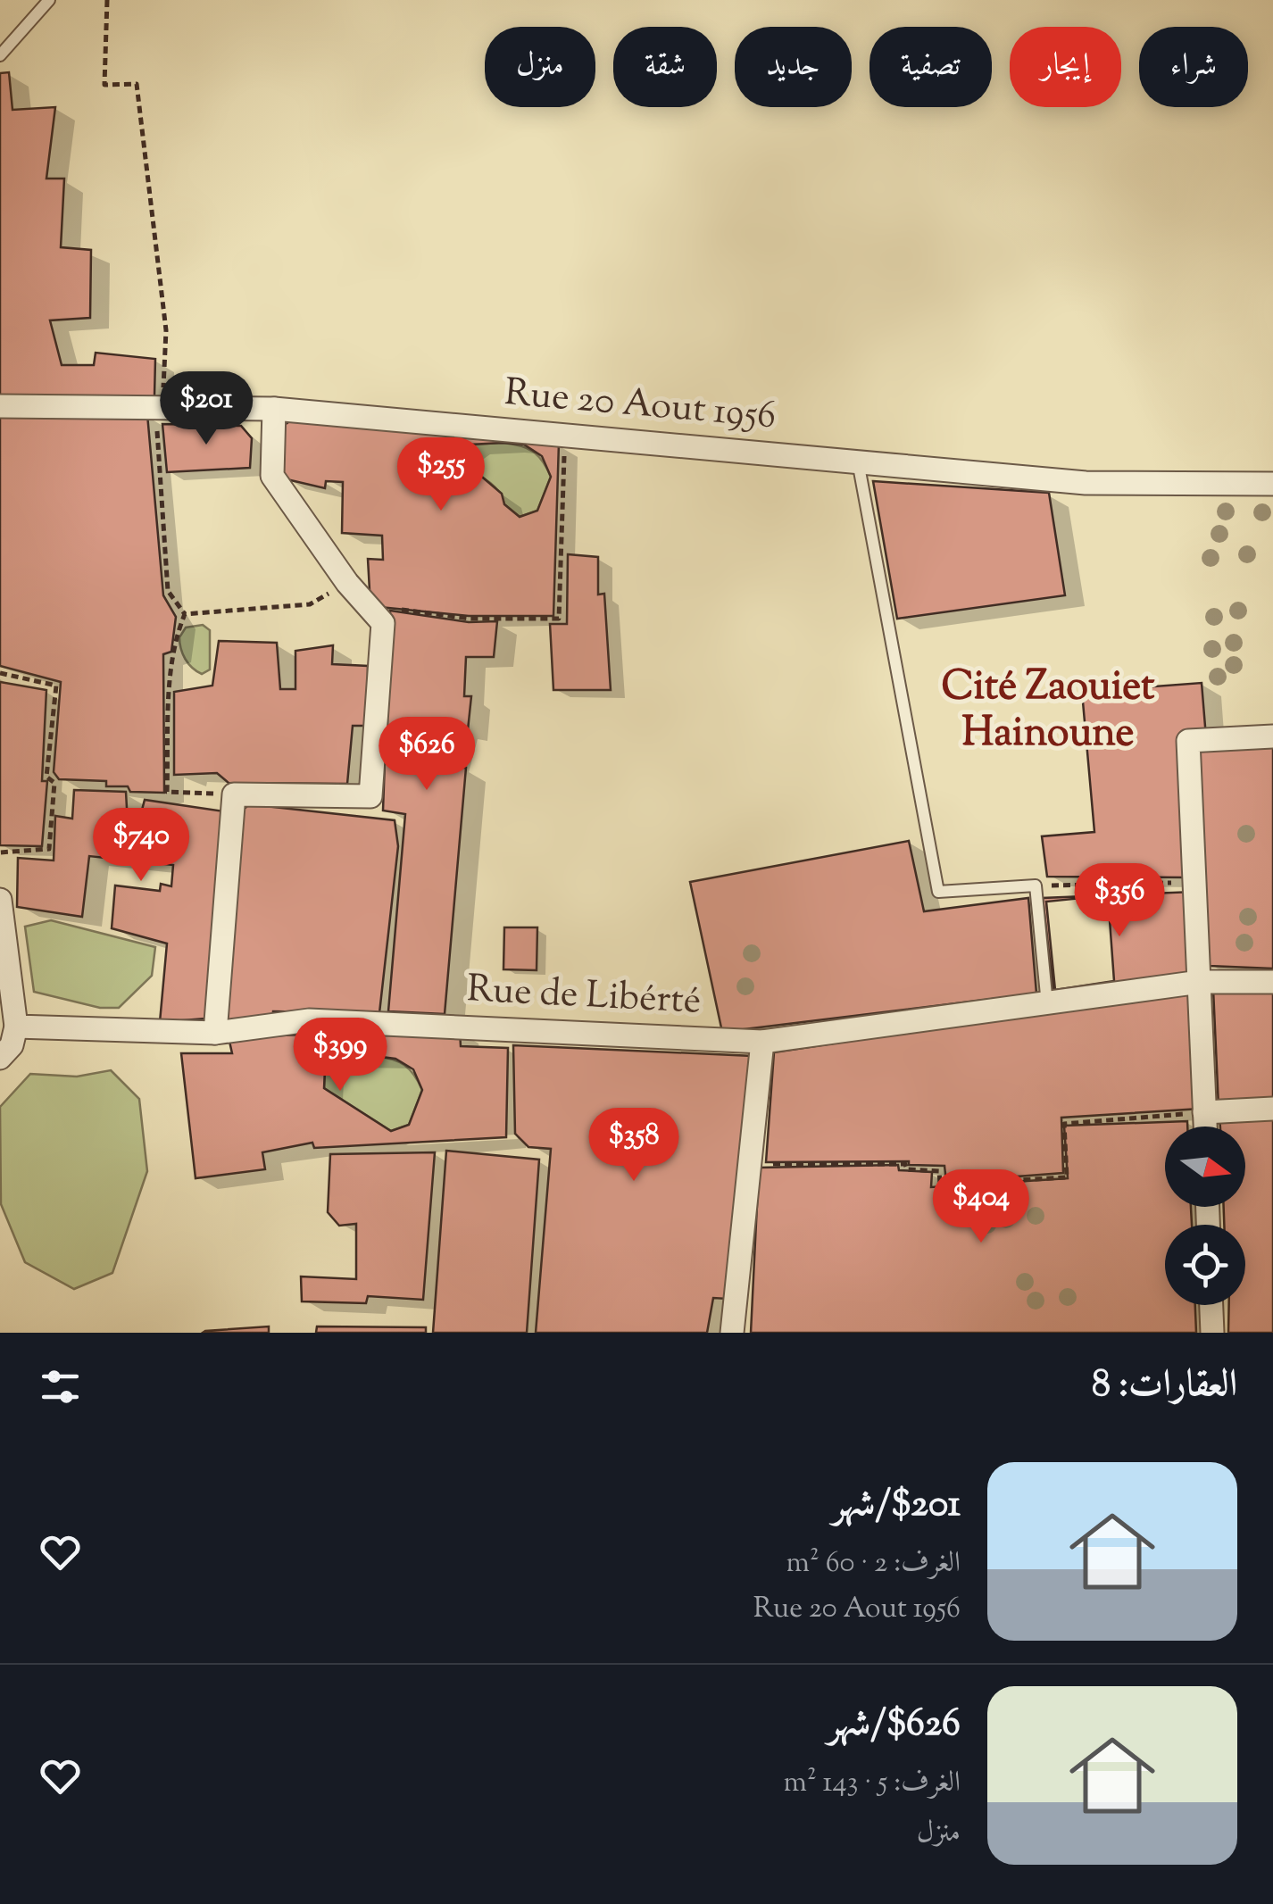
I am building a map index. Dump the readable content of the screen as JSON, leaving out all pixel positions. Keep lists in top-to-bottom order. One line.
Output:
{"streets":{"street":["Rue 20 Aout 1956","Rue de Libérté"]},"districts":["Cité Zaouiet Hainoune"],"north":"right","page":{"chip":["شراء","إيجار","تصفية","جديد","شقة","منزل"],"price":["$201","$255","$626","$740","$356","$399","$358","$404"],"heading":"العقارات: 8","list":[{"name":"$201/شهر","note":"الغرف: 2 · 60 m² · Rue 20 Aout 1956"},{"name":"$626/شهر","note":"الغرف: 5 · 143 m² · منزل"}]}}
